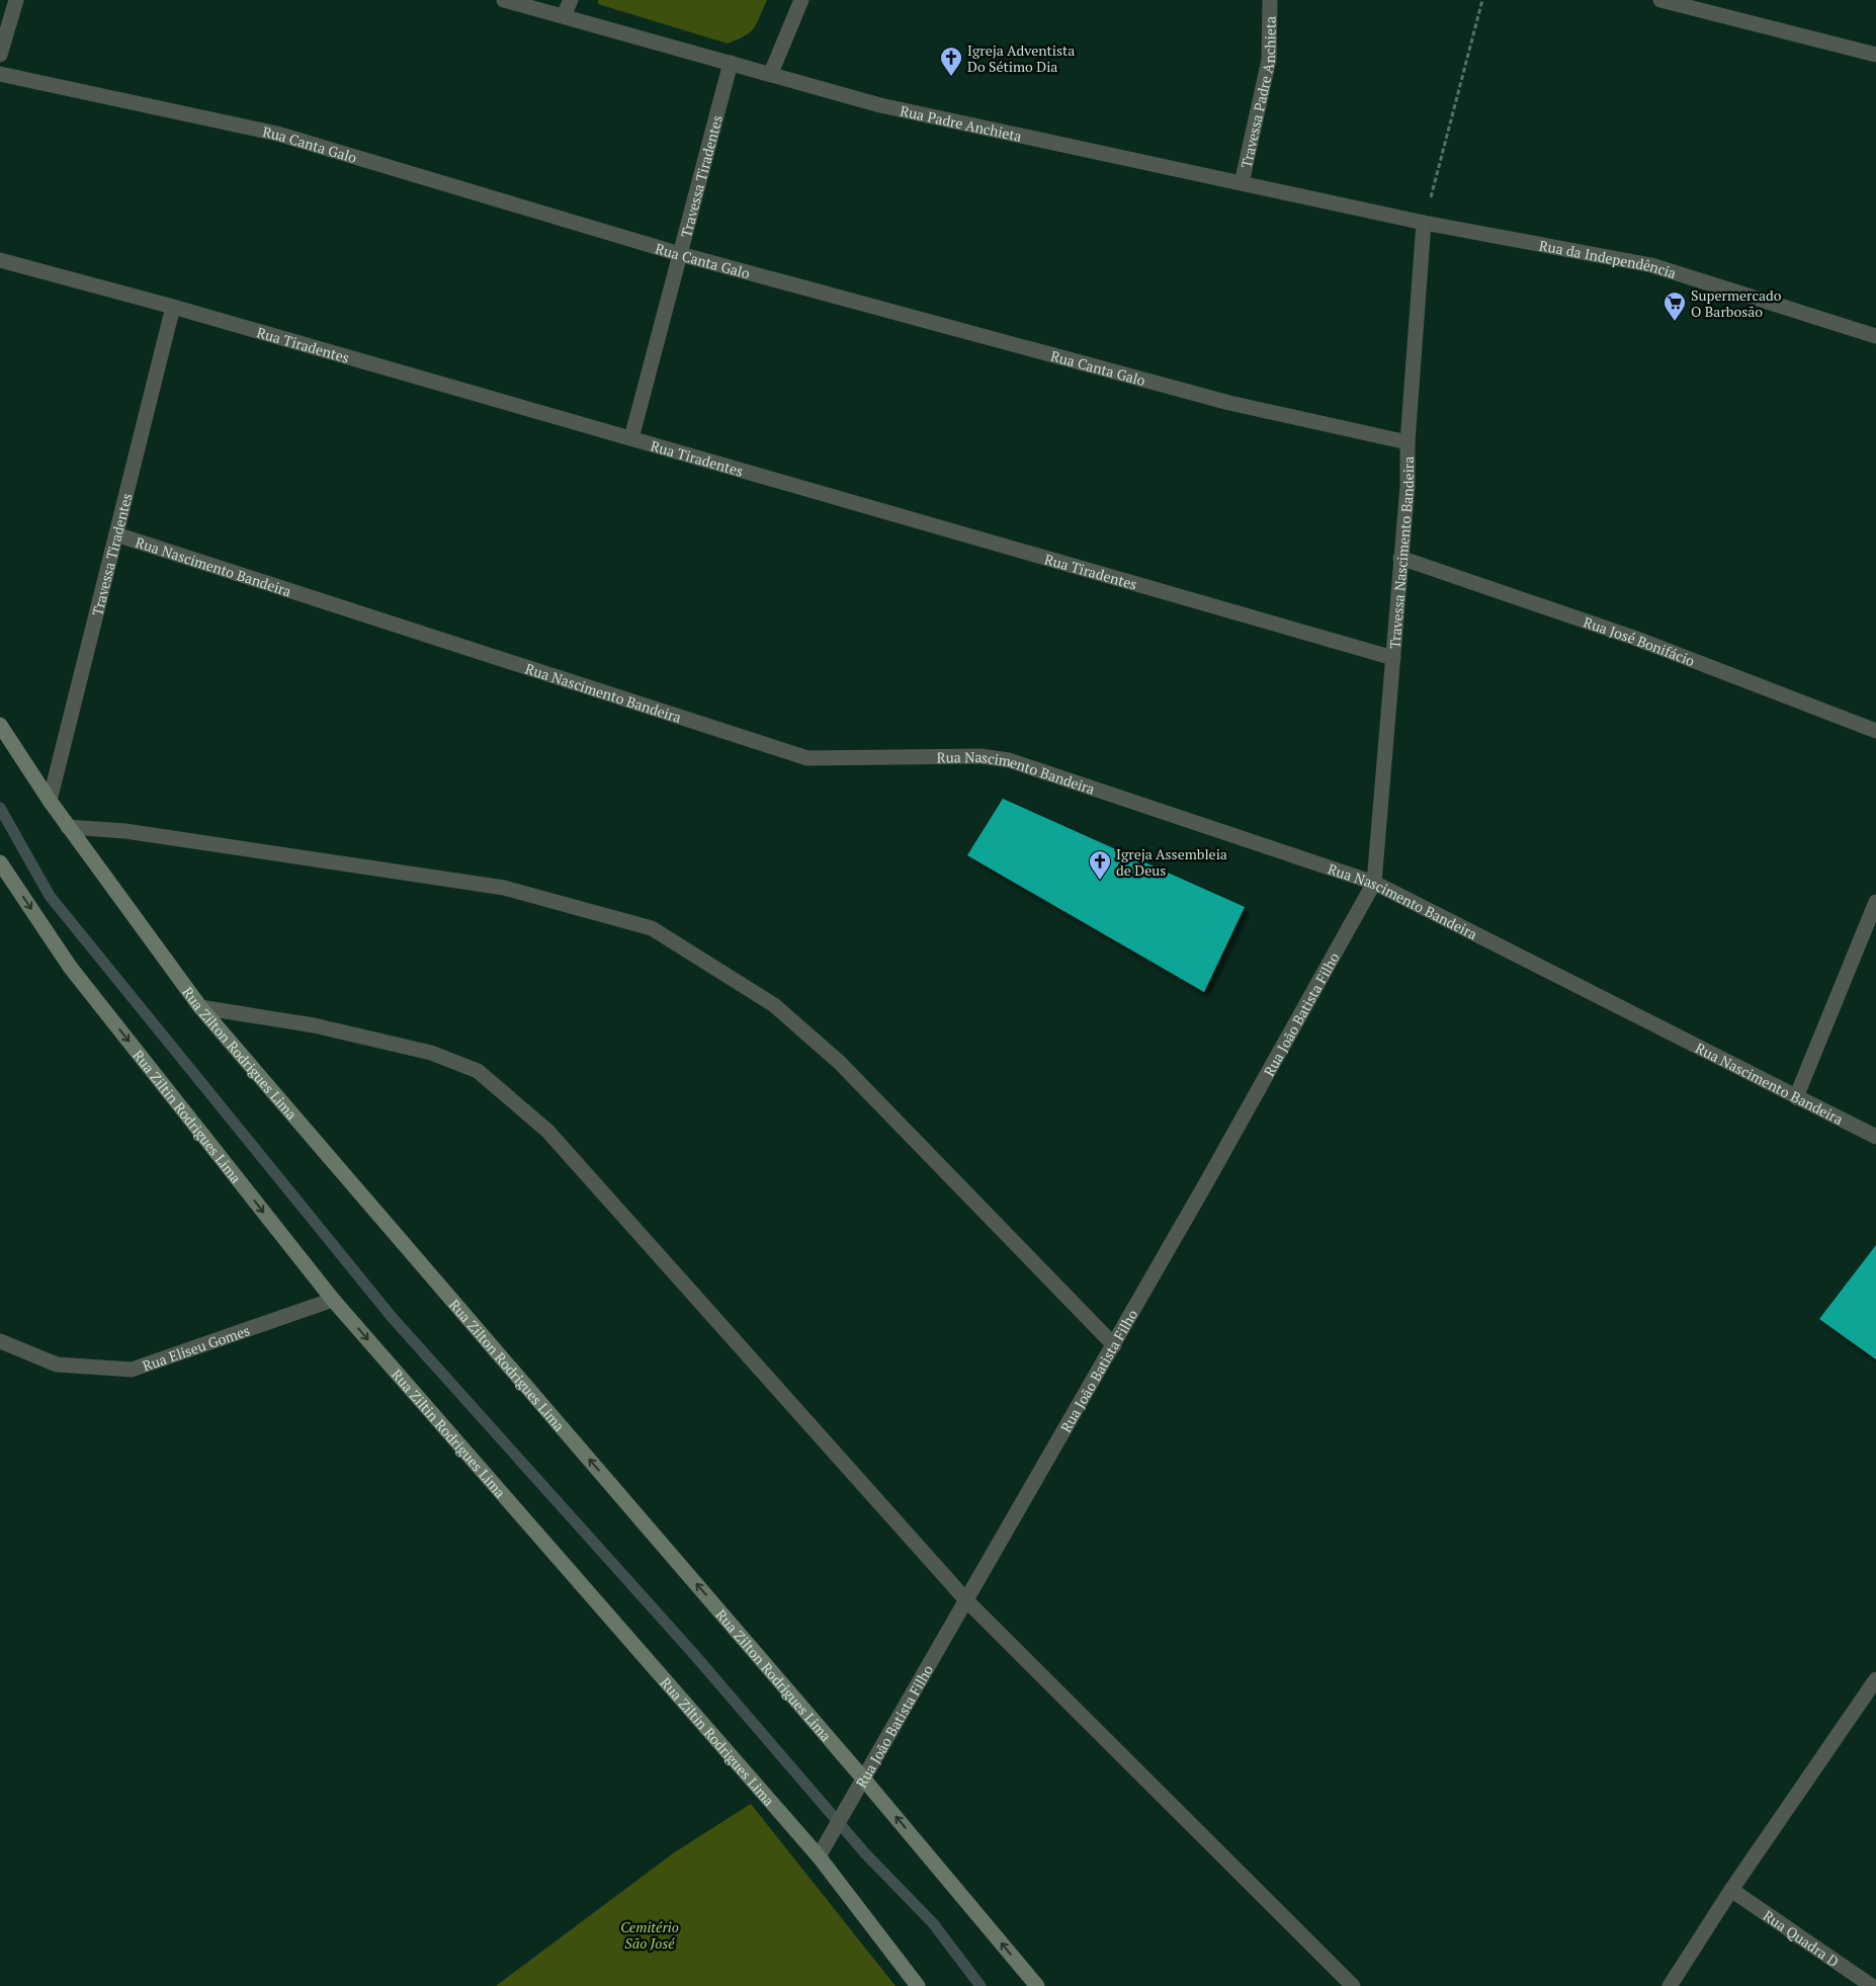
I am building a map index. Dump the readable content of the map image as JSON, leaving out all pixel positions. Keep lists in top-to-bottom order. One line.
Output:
{"streets":{"street":["Travessa Padre Anchieta","Rua Padre Anchieta","Rua Canta Galo","Travessa Tiradentes","Rua da Independência","Rua Tiradentes","Travessa Nascimento Bandeira","Rua Nascimento Bandeira","Rua José Bonifácio","Rua João Batista Filho","Rua Zilton Rodrigues Lima","Rua Ziltin Rodrigues Lima","Rua Eliseu Gomes","Rua Quadra D"]},"crossings":[["Travessa Padre Anchieta","Rua Padre Anchieta"],["Rua Padre Anchieta","Travessa Tiradentes"],["Rua Padre Anchieta","Rua da Independência"],["Rua Padre Anchieta","Travessa Nascimento Bandeira"],["Rua Canta Galo","Travessa Tiradentes"],["Rua Canta Galo","Travessa Nascimento Bandeira"],["Travessa Tiradentes","Rua Tiradentes"],["Travessa Tiradentes","Rua Nascimento Bandeira"],["Travessa Tiradentes","Rua Zilton Rodrigues Lima"],["Rua da Independência","Travessa Nascimento Bandeira"],["Rua Tiradentes","Travessa Nascimento Bandeira"],["Travessa Nascimento Bandeira","Rua Nascimento Bandeira"],["Travessa Nascimento Bandeira","Rua José Bonifácio"],["Travessa Nascimento Bandeira","Rua João Batista Filho"],["Rua Nascimento Bandeira","Rua João Batista Filho"],["Rua João Batista Filho","Rua Zilton Rodrigues Lima"],["Rua João Batista Filho","Rua Ziltin Rodrigues Lima"],["Rua Ziltin Rodrigues Lima","Rua Eliseu Gomes"]],"one_way":["Rua Zilton Rodrigues Lima","Rua Ziltin Rodrigues Lima"],"parks":["Cemitério São José"],"places":{"church":["Igreja Adventista Do Sétimo Dia","Igreja Assembleia de Deus"],"supermarket":["Supermercado O Barbosão"]}}
